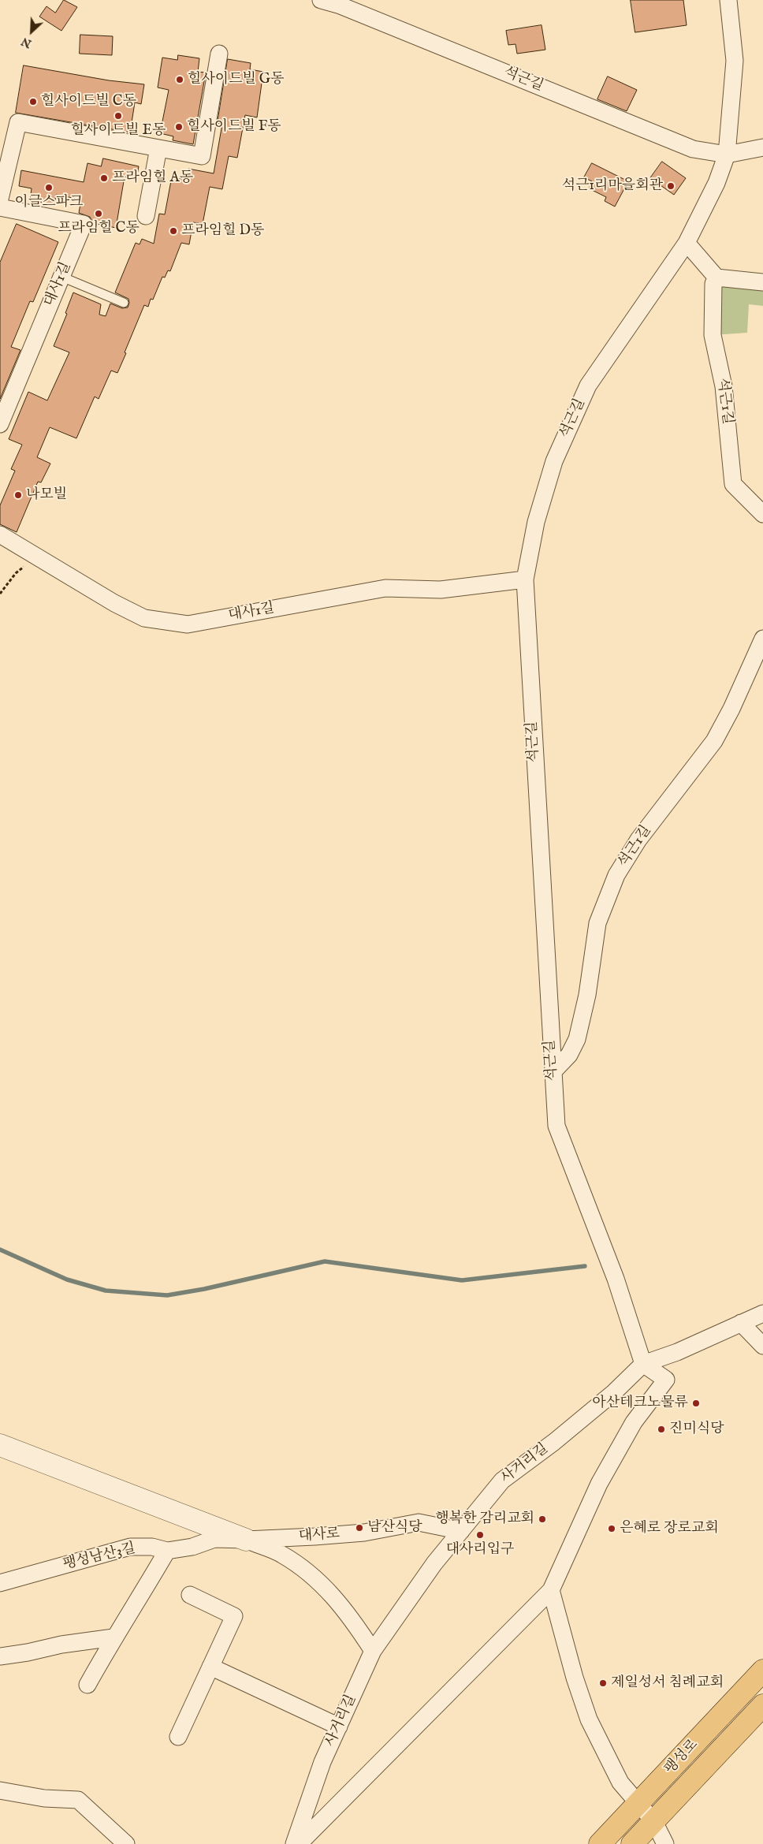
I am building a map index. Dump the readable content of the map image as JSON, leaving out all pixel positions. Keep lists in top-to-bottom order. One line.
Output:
{"streets":{"main road":["팽성로"],"street":["석근길","대사1길","석근1길","사거리길","대사로","팽성남산3길"]},"crossings":[["석근길","대사1길"],["석근길","석근1길"],["석근길","사거리길"],["사거리길","대사로"],["대사로","팽성남산3길"]],"places":["힐사이드빌 G동","힐사이드빌 C동","힐사이드빌 E동","힐사이드빌 F동","프라임힐 A동","석근1리마을회관","이글스파크","프라임힐 C동","프라임힐 D동","나모빌","아산테크노물류","진미식당","행복한 감리교회","남산식당","은혜로 장로교회","대사리입구","제일성서 침례교회"],"north":"bottom left"}
